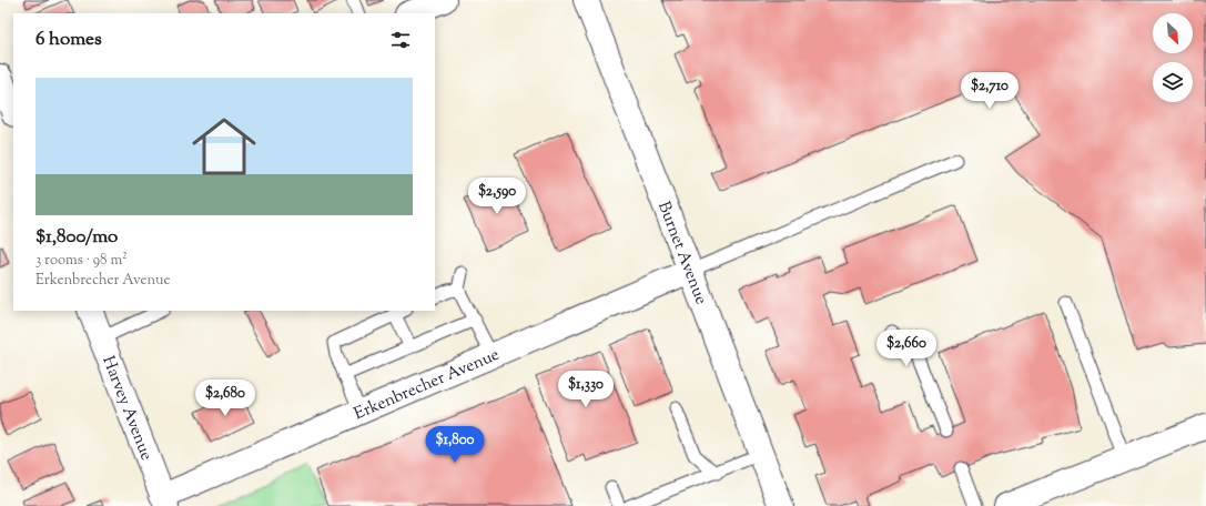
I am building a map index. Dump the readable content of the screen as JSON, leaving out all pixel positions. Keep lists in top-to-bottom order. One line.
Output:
{"streets":{"street":["Burnet Avenue","Erkenbrecher Avenue","Harvey Avenue"]},"crossings":[["Burnet Avenue","Erkenbrecher Avenue"],["Erkenbrecher Avenue","Harvey Avenue"]],"north":"bottom right","page":{"heading":"6 homes","list":[{"name":"$1,800/mo","note":"3 rooms · 98 m² · Erkenbrecher Avenue"}],"price":["$2,710","$2,590","$2,660","$1,330","$2,680","$1,800"]}}
